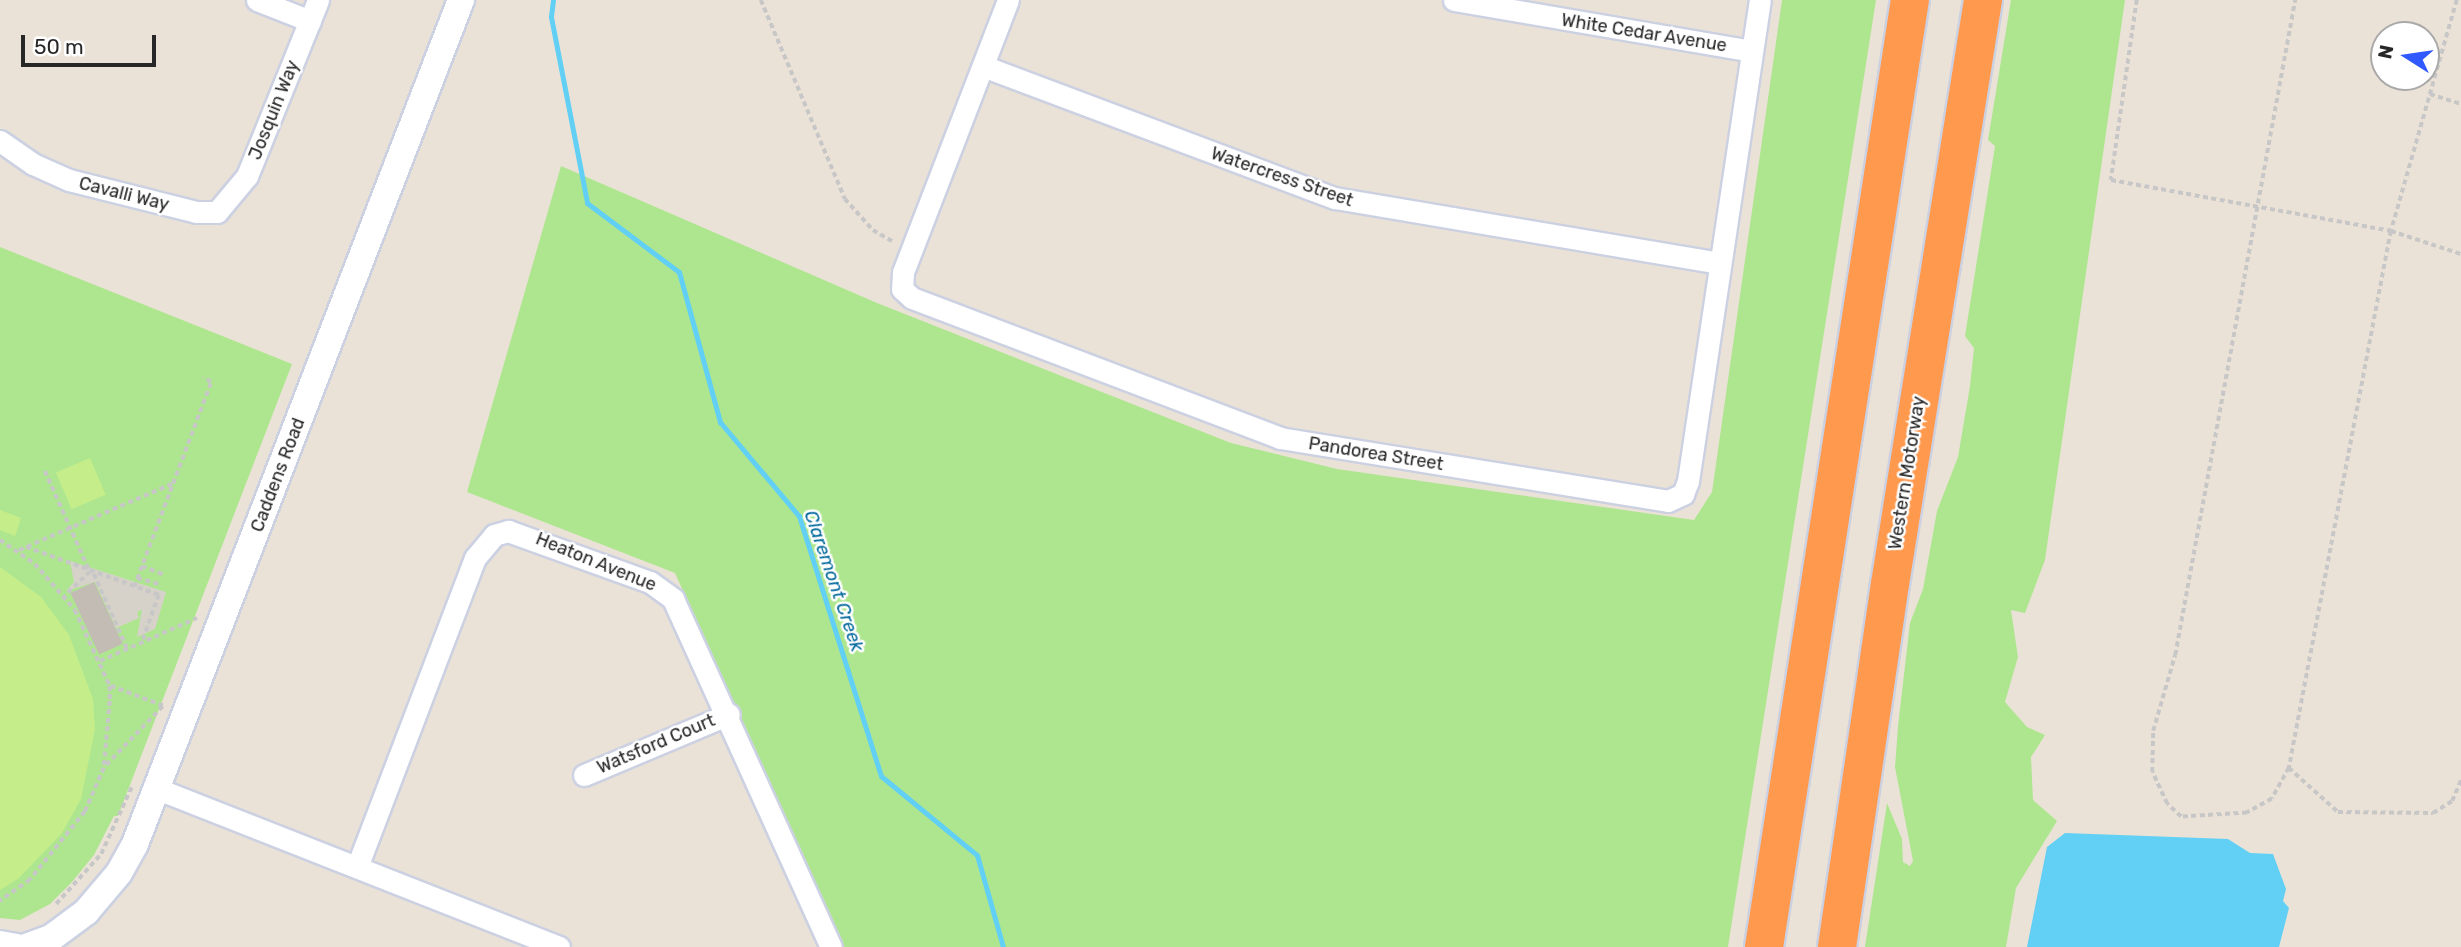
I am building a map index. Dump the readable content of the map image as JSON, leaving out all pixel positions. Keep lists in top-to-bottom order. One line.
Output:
{"streets":{"highway":["Western Motorway"],"street":["White Cedar Avenue","Josquin Way","Watercress Street","Cavalli Way","Pandorea Street","Caddens Road","Heaton Avenue","Watsford Court"]},"crossings":[["White Cedar Avenue","Pandorea Street"],["Josquin Way","Cavalli Way"],["Watercress Street","Pandorea Street"],["Heaton Avenue","Watsford Court"]],"water":["Claremont Creek"],"scale_bar":"50 m","north":"left"}
